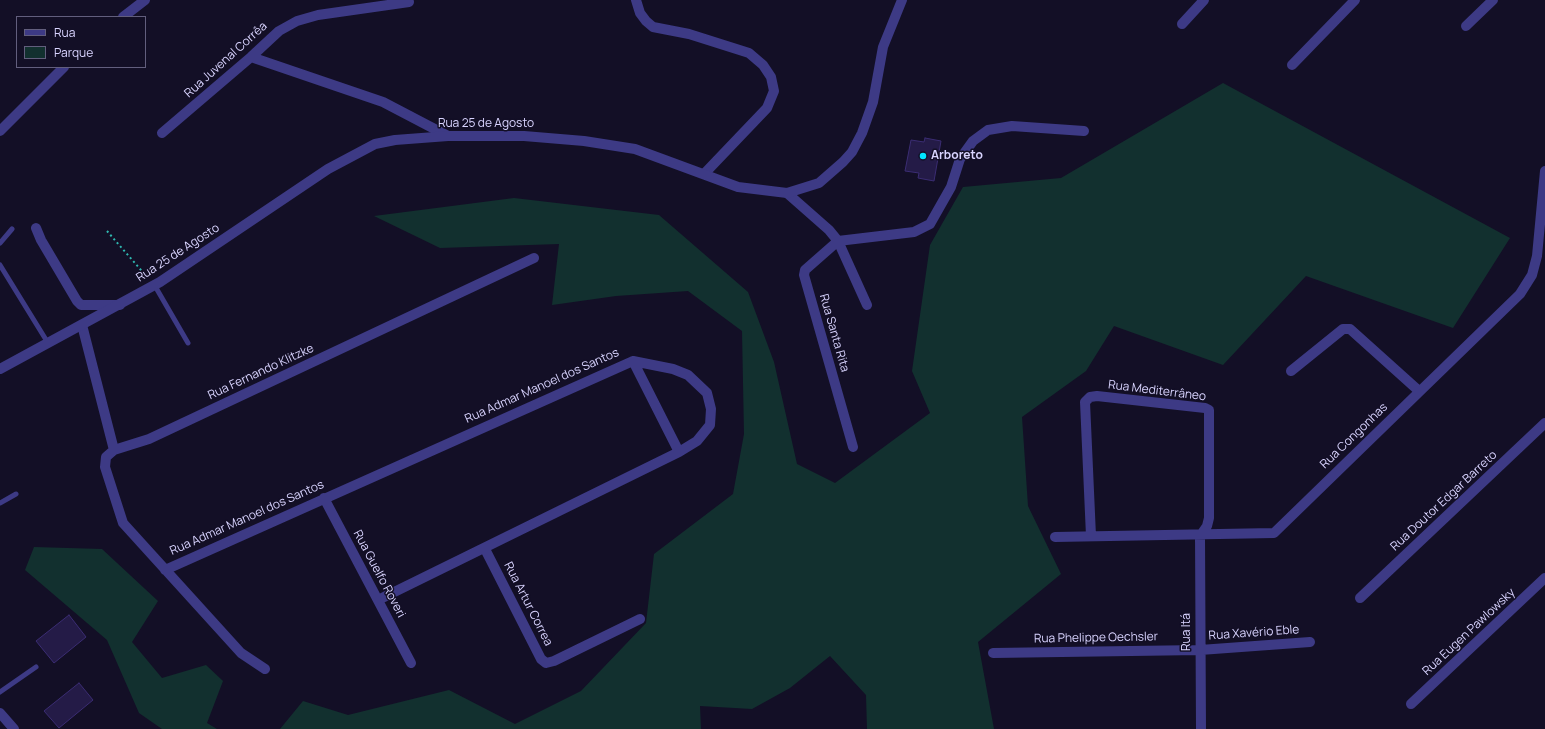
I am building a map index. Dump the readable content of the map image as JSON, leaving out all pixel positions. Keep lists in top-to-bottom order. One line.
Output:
{"streets":{"street":["Rua Juvenal Corrêa","Rua 25 de Agosto","Rua Santa Rita","Rua Fernando Klitzke","Rua Admar Manoel dos Santos","Rua Mediterrâneo","Rua Congonhas","Rua Doutor Edgar Barreto","Rua Guelfo Roveri","Rua Artur Correa","Rua Itá","Rua Eugen Pawlowsky","Rua Xavério Eble","Rua Phelippe Oechsler"]},"crossings":[["Rua Fernando Klitzke","Rua Admar Manoel dos Santos"],["Rua Admar Manoel dos Santos","Rua Guelfo Roveri"],["Rua Admar Manoel dos Santos","Rua Artur Correa"],["Rua Mediterrâneo","Rua Congonhas"],["Rua Mediterrâneo","Rua Itá"],["Rua Congonhas","Rua Itá"],["Rua Itá","Rua Xavério Eble"],["Rua Itá","Rua Phelippe Oechsler"],["Rua Xavério Eble","Rua Phelippe Oechsler"]],"places":["Arboreto"],"legend":["Rua","Parque"]}
